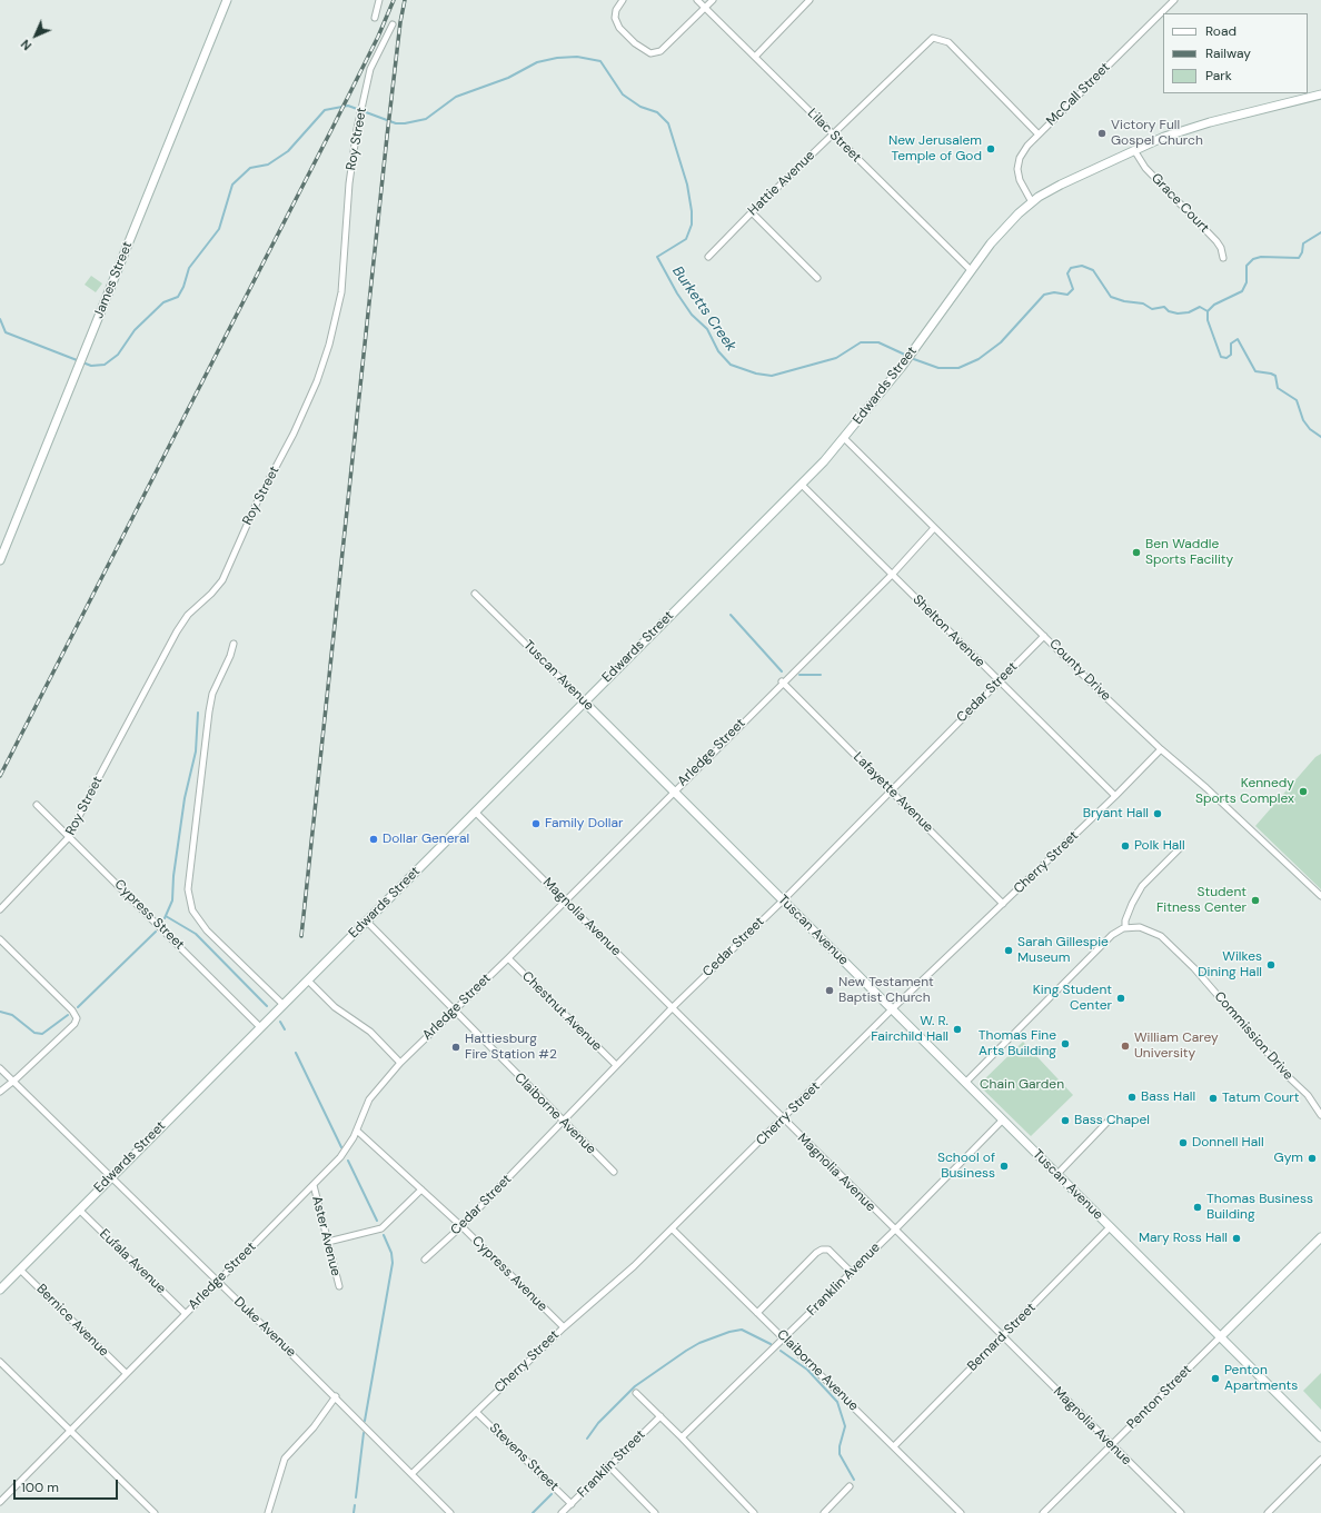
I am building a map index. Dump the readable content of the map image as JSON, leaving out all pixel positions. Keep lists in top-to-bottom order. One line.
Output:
{"streets":{"main road":["James Street","Edwards Street","Tuscan Avenue"],"street":["McCall Street","Lilac Street","Roy Street","Hattie Avenue","Grace Court","Shelton Avenue","County Drive","Cedar Street","Arledge Street","Lafayette Avenue","Cherry Street","Cypress Street","Magnolia Avenue","Chestnut Avenue","Commission Drive","Claiborne Avenue","Aster Avenue","Eufala Avenue","Cypress Avenue","Franklin Avenue","Bernice Avenue","Duke Avenue","Bernard Street","Penton Street","Stevens Street","Franklin Street"]},"crossings":[["McCall Street","Hattie Avenue"],["McCall Street","Edwards Street"],["Lilac Street","Hattie Avenue"],["Lilac Street","Edwards Street"],["Roy Street","Cypress Street"],["Grace Court","Edwards Street"],["Edwards Street","Shelton Avenue"],["Edwards Street","County Drive"],["Edwards Street","Tuscan Avenue"],["Edwards Street","Cypress Street"],["Edwards Street","Magnolia Avenue"],["Edwards Street","Claiborne Avenue"],["Edwards Street","Eufala Avenue"],["Edwards Street","Bernice Avenue"],["Edwards Street","Duke Avenue"],["Shelton Avenue","Cedar Street"],["Shelton Avenue","Arledge Street"],["Shelton Avenue","Cherry Street"],["County Drive","Cedar Street"],["County Drive","Arledge Street"],["County Drive","Cherry Street"],["Tuscan Avenue","Cedar Street"],["Tuscan Avenue","Arledge Street"],["Tuscan Avenue","Cherry Street"],["Tuscan Avenue","Franklin Avenue"],["Tuscan Avenue","Bernard Street"],["Tuscan Avenue","Penton Street"],["Cedar Street","Lafayette Avenue"],["Cedar Street","Magnolia Avenue"],["Cedar Street","Chestnut Avenue"],["Cedar Street","Claiborne Avenue"],["Cedar Street","Cypress Avenue"],["Arledge Street","Lafayette Avenue"],["Arledge Street","Magnolia Avenue"],["Arledge Street","Chestnut Avenue"],["Arledge Street","Claiborne Avenue"],["Arledge Street","Aster Avenue"],["Arledge Street","Eufala Avenue"],["Arledge Street","Cypress Avenue"],["Arledge Street","Bernice Avenue"],["Arledge Street","Duke Avenue"],["Lafayette Avenue","Cherry Street"],["Cherry Street","Magnolia Avenue"],["Cherry Street","Claiborne Avenue"],["Cherry Street","Cypress Avenue"],["Cherry Street","Duke Avenue"],["Cherry Street","Stevens Street"],["Magnolia Avenue","Franklin Avenue"],["Magnolia Avenue","Bernard Street"],["Magnolia Avenue","Penton Street"],["Claiborne Avenue","Franklin Avenue"],["Claiborne Avenue","Bernard Street"],["Stevens Street","Franklin Street"]],"water":["Burketts Creek"],"parks":["Chain Garden"],"places":["Victory Full Gospel Church","New Jerusalem Temple of God","Ben Waddle Sports Facility","Kennedy Sports Complex","Bryant Hall","Family Dollar","Dollar General","Polk Hall","Student Fitness Center","Sarah Gillespie Museum","Wilkes Dining Hall","New Testament Baptist Church","King Student Center","W. R. Fairchild Hall","Thomas Fine Arts Building","William Carey University","Hattiesburg Fire Station #2","Bass Hall","Tatum Court","Bass Chapel","Donnell Hall","Gym","School of Business","Thomas Business Building","Mary Ross Hall","Penton Apartments"],"legend":["Road","Railway","Park"],"scale_bar":"100 m","north":"bottom left"}
